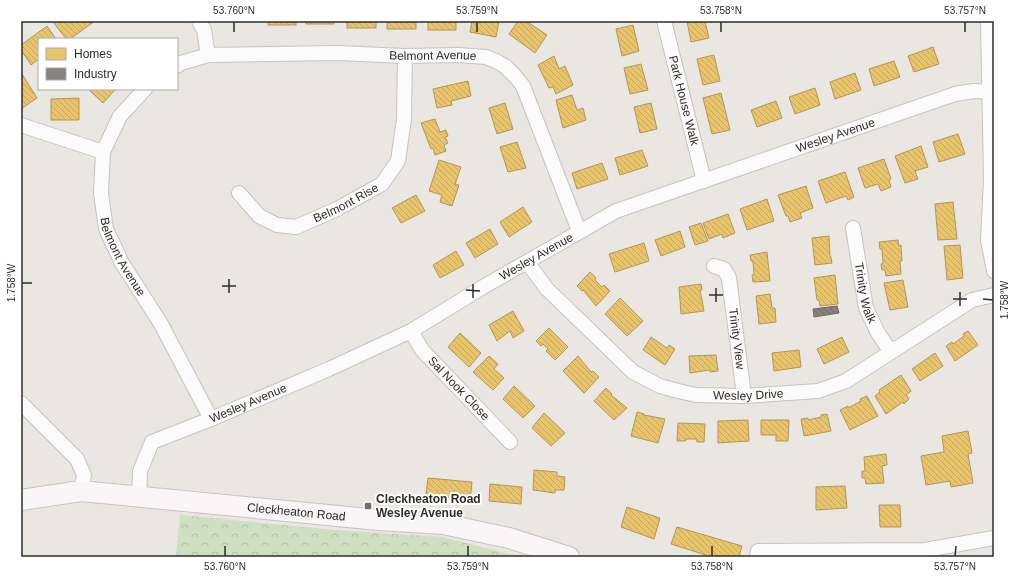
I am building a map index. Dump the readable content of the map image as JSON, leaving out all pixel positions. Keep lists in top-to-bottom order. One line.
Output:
{"streets":{"street":["Belmont Avenue","Park House Walk","Wesley Avenue","Belmont Rise","Trinity Walk","Trinity View","Sal Nook Close","Wesley Drive","Cleckheaton Road"]},"crossings":[["Belmont Avenue","Wesley Avenue"],["Belmont Avenue","Belmont Rise"],["Park House Walk","Wesley Avenue"],["Wesley Avenue","Sal Nook Close"],["Wesley Avenue","Wesley Drive"],["Wesley Avenue","Cleckheaton Road"],["Trinity Walk","Wesley Drive"],["Trinity View","Wesley Drive"]],"places":{"transit":["Cleckheaton Road Wesley Avenue"]},"legend":["Homes","Industry"],"coordinates":["53.760°N","53.759°N","53.758°N","53.757°N","1.758°W"]}
